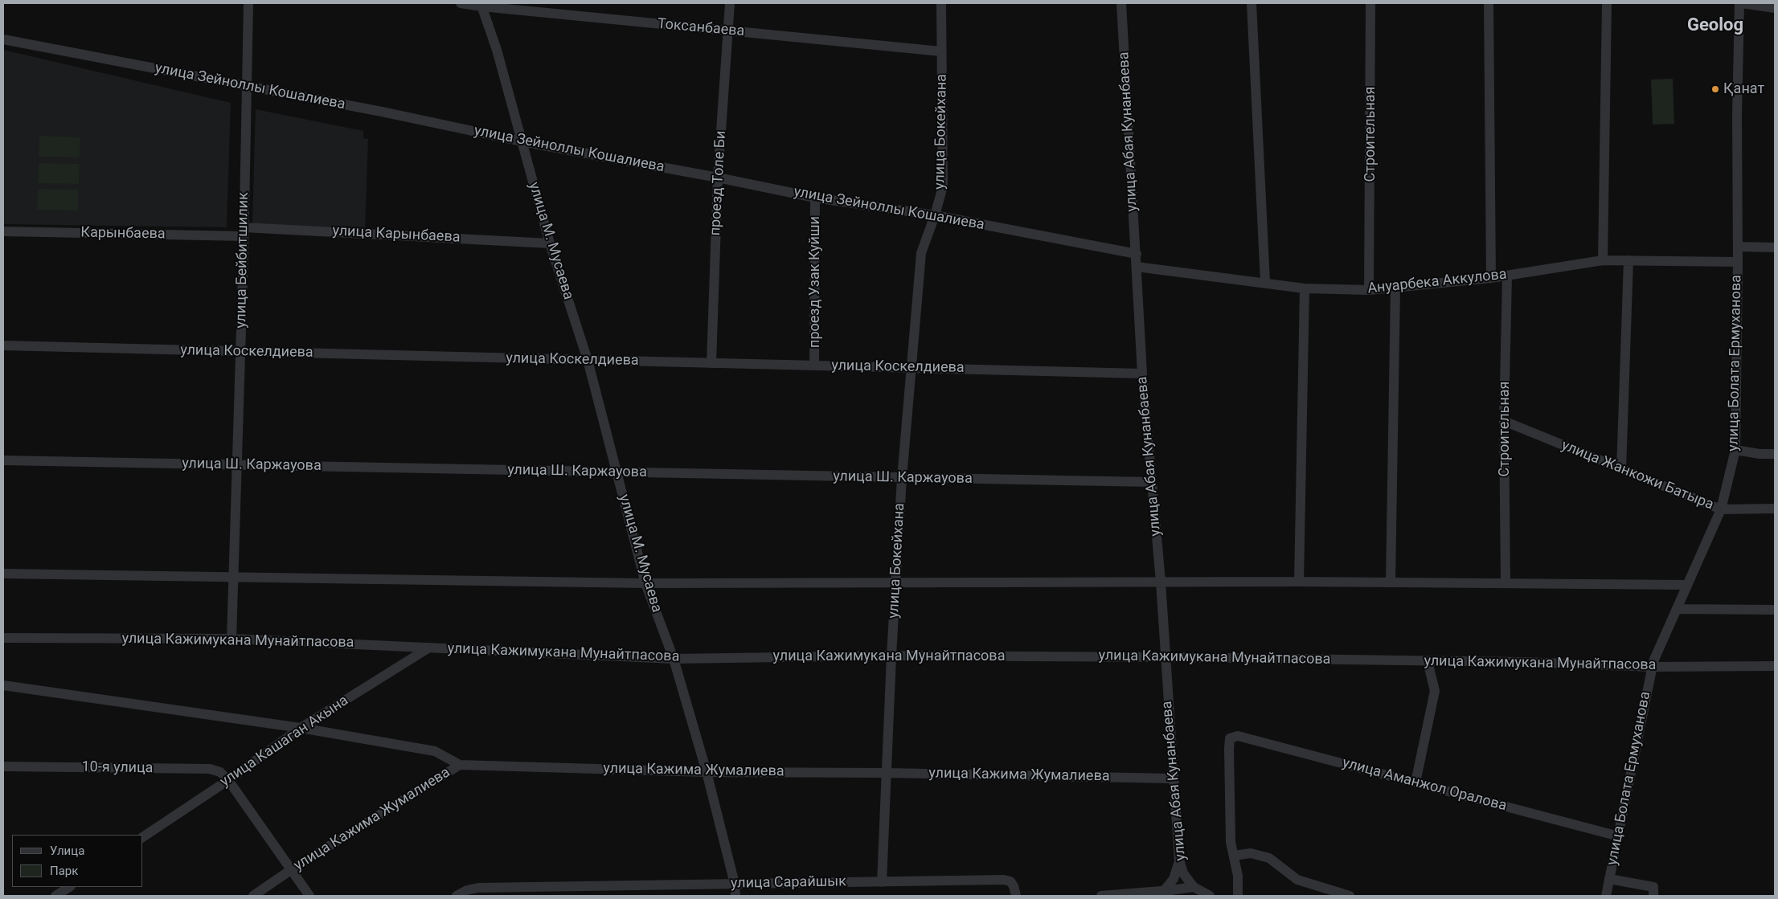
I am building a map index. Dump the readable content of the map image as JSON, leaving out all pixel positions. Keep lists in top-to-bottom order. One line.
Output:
{"streets":{"street":["Токсанбаева","улица Зейноллы Кошалиева","улица Бокейхана","улица Абая Кунанбаева","Строительная","проезд Толе Би","Карынбаева","улица Карынбаева","улица М. Мусаева","улица Бейбитшилик","проезд Узак Куйши","Ануарбека Аккулова","улица Коскелдиева","улица Болата Ермуханова","улица Ш. Каржауова","улица Жанкожи Батыра","улица Кажимукана Мунайтпасова","улица Кашаган Акына","10-я улица","улица Кажима Жумалиева","улица Аманжол Оралова","улица Сарайшык"]},"crossings":[["Токсанбаева","улица Бокейхана"],["Токсанбаева","проезд Толе Би"],["Токсанбаева","улица М. Мусаева"],["улица Зейноллы Кошалиева","улица Бокейхана"],["улица Зейноллы Кошалиева","улица Абая Кунанбаева"],["улица Зейноллы Кошалиева","проезд Толе Би"],["улица Зейноллы Кошалиева","улица М. Мусаева"],["улица Зейноллы Кошалиева","улица Бейбитшилик"],["улица Зейноллы Кошалиева","проезд Узак Куйши"],["улица Бокейхана","улица Коскелдиева"],["улица Бокейхана","улица Ш. Каржауова"],["улица Бокейхана","улица Кажимукана Мунайтпасова"],["улица Бокейхана","улица Кажима Жумалиева"],["улица Бокейхана","улица Сарайшык"],["улица Абая Кунанбаева","Ануарбека Аккулова"],["улица Абая Кунанбаева","улица Коскелдиева"],["улица Абая Кунанбаева","улица Ш. Каржауова"],["улица Абая Кунанбаева","улица Кажимукана Мунайтпасова"],["улица Абая Кунанбаева","улица Кажима Жумалиева"],["Строительная","Ануарбека Аккулова"],["Строительная","улица Жанкожи Батыра"],["проезд Толе Би","улица Коскелдиева"],["Карынбаева","улица Карынбаева"],["Карынбаева","улица Бейбитшилик"],["улица Карынбаева","улица М. Мусаева"],["улица Карынбаева","улица Бейбитшилик"],["улица М. Мусаева","улица Коскелдиева"],["улица М. Мусаева","улица Ш. Каржауова"],["улица М. Мусаева","улица Кажимукана Мунайтпасова"],["улица М. Мусаева","улица Кажима Жумалиева"],["улица М. Мусаева","улица Сарайшык"],["улица Бейбитшилик","улица Коскелдиева"],["улица Бейбитшилик","улица Ш. Каржауова"],["улица Бейбитшилик","улица Кажимукана Мунайтпасова"],["проезд Узак Куйши","улица Коскелдиева"],["Ануарбека Аккулова","улица Болата Ермуханова"],["улица Болата Ермуханова","улица Жанкожи Батыра"],["улица Болата Ермуханова","улица Кажимукана Мунайтпасова"],["улица Болата Ермуханова","улица Аманжол Оралова"],["улица Кажимукана Мунайтпасова","улица Кашаган Акына"],["улица Кашаган Акына","10-я улица"]],"districts":["Geolog"],"places":["Қанат"],"legend":["Улица","Парк"]}
